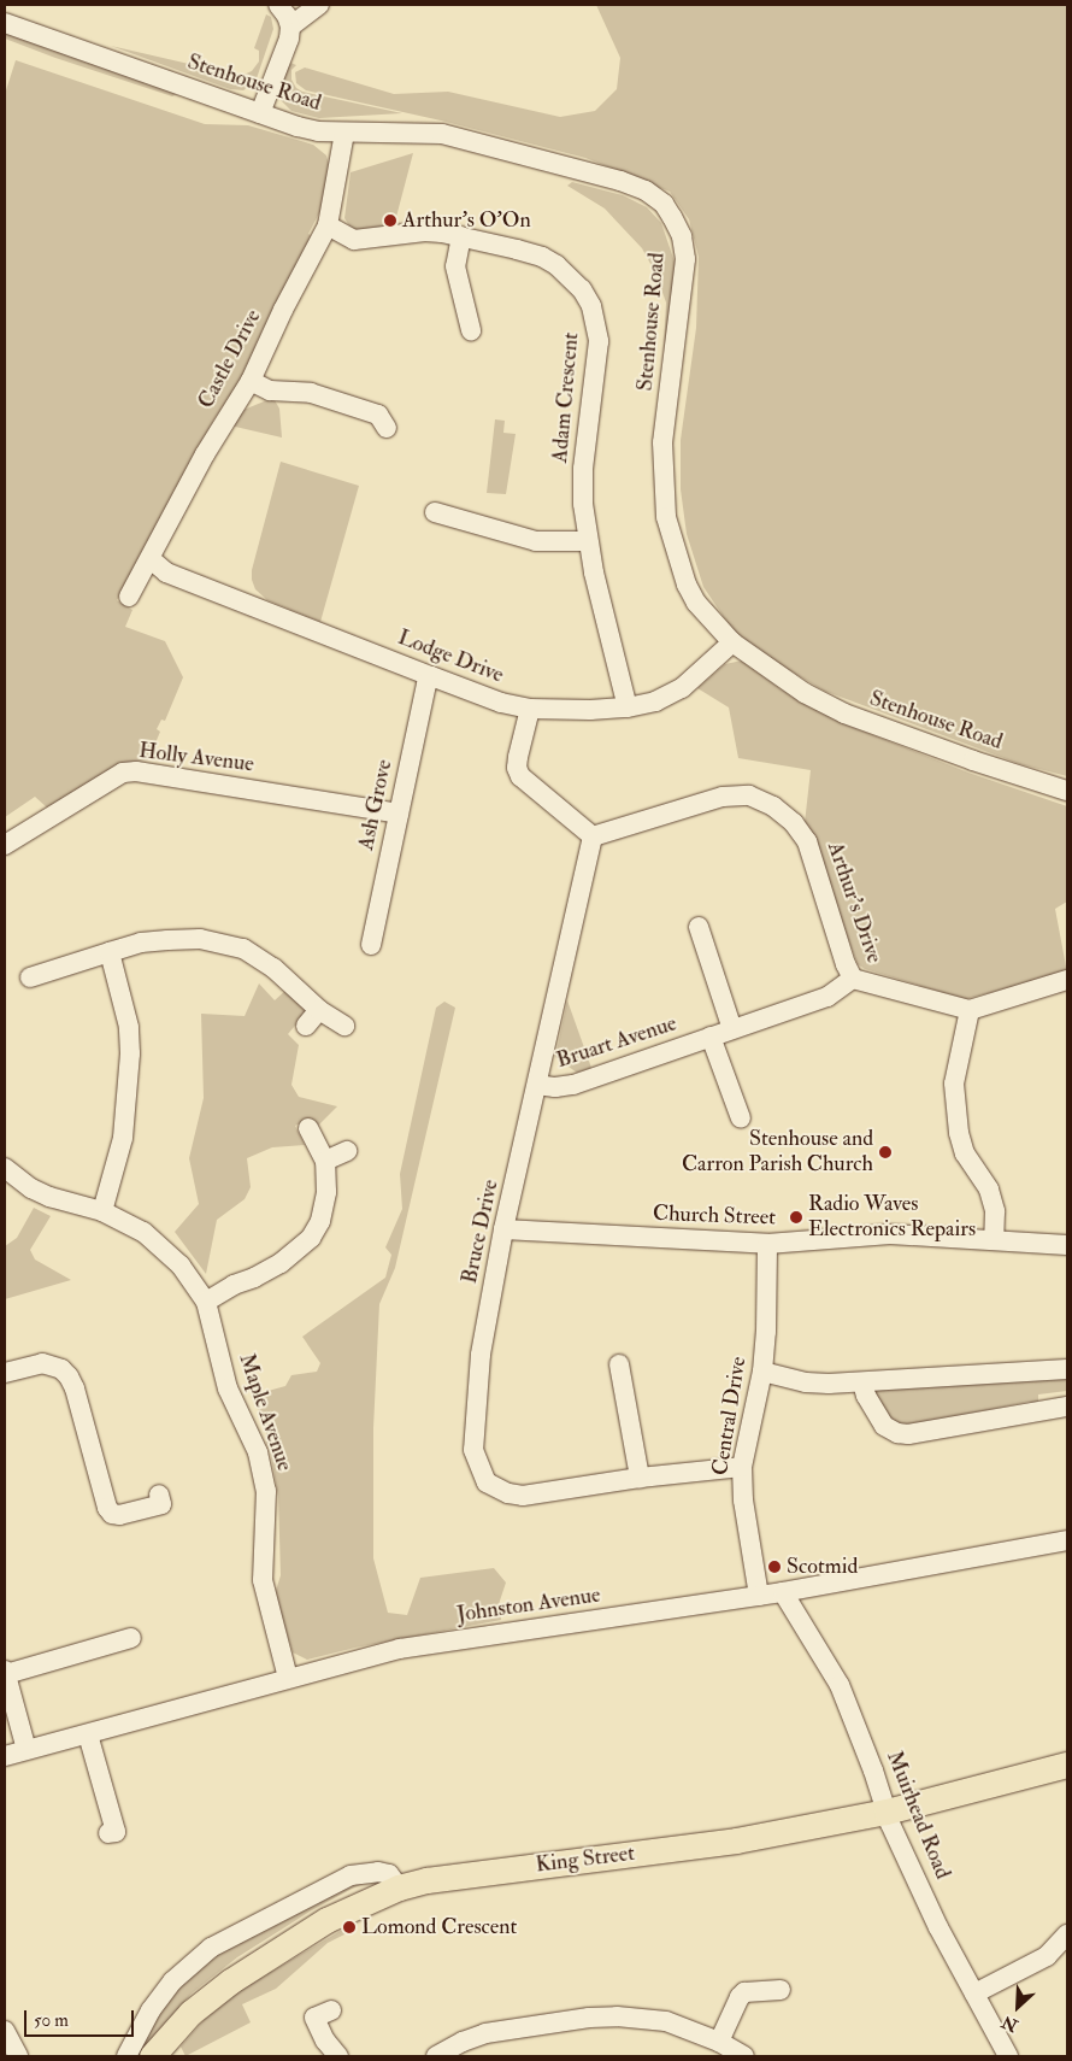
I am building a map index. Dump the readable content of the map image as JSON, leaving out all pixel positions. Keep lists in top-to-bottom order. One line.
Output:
{"streets":{"main road":["King Street"],"street":["Stenhouse Road","Castle Drive","Adam Crescent","Lodge Drive","Holly Avenue","Ash Grove","Arthur's Drive","Bruart Avenue","Church Street","Bruce Drive","Maple Avenue","Central Drive","Johnston Avenue","Muirhead Road"]},"crossings":[["Stenhouse Road","Castle Drive"],["Stenhouse Road","Lodge Drive"],["Castle Drive","Adam Crescent"],["Castle Drive","Lodge Drive"],["Adam Crescent","Lodge Drive"],["Lodge Drive","Ash Grove"],["Holly Avenue","Ash Grove"],["Arthur's Drive","Bruart Avenue"],["Arthur's Drive","Bruce Drive"],["Bruart Avenue","Bruce Drive"],["Church Street","Bruce Drive"],["Church Street","Central Drive"],["Bruce Drive","Central Drive"],["Maple Avenue","Johnston Avenue"],["Central Drive","Johnston Avenue"],["Johnston Avenue","Muirhead Road"],["Muirhead Road","King Street"]],"places":["Arthur's O'On","Stenhouse and Carron Parish Church","Radio Waves Electronics Repairs","Scotmid","Lomond Crescent"],"scale_bar":"50 m","north":"bottom left"}
